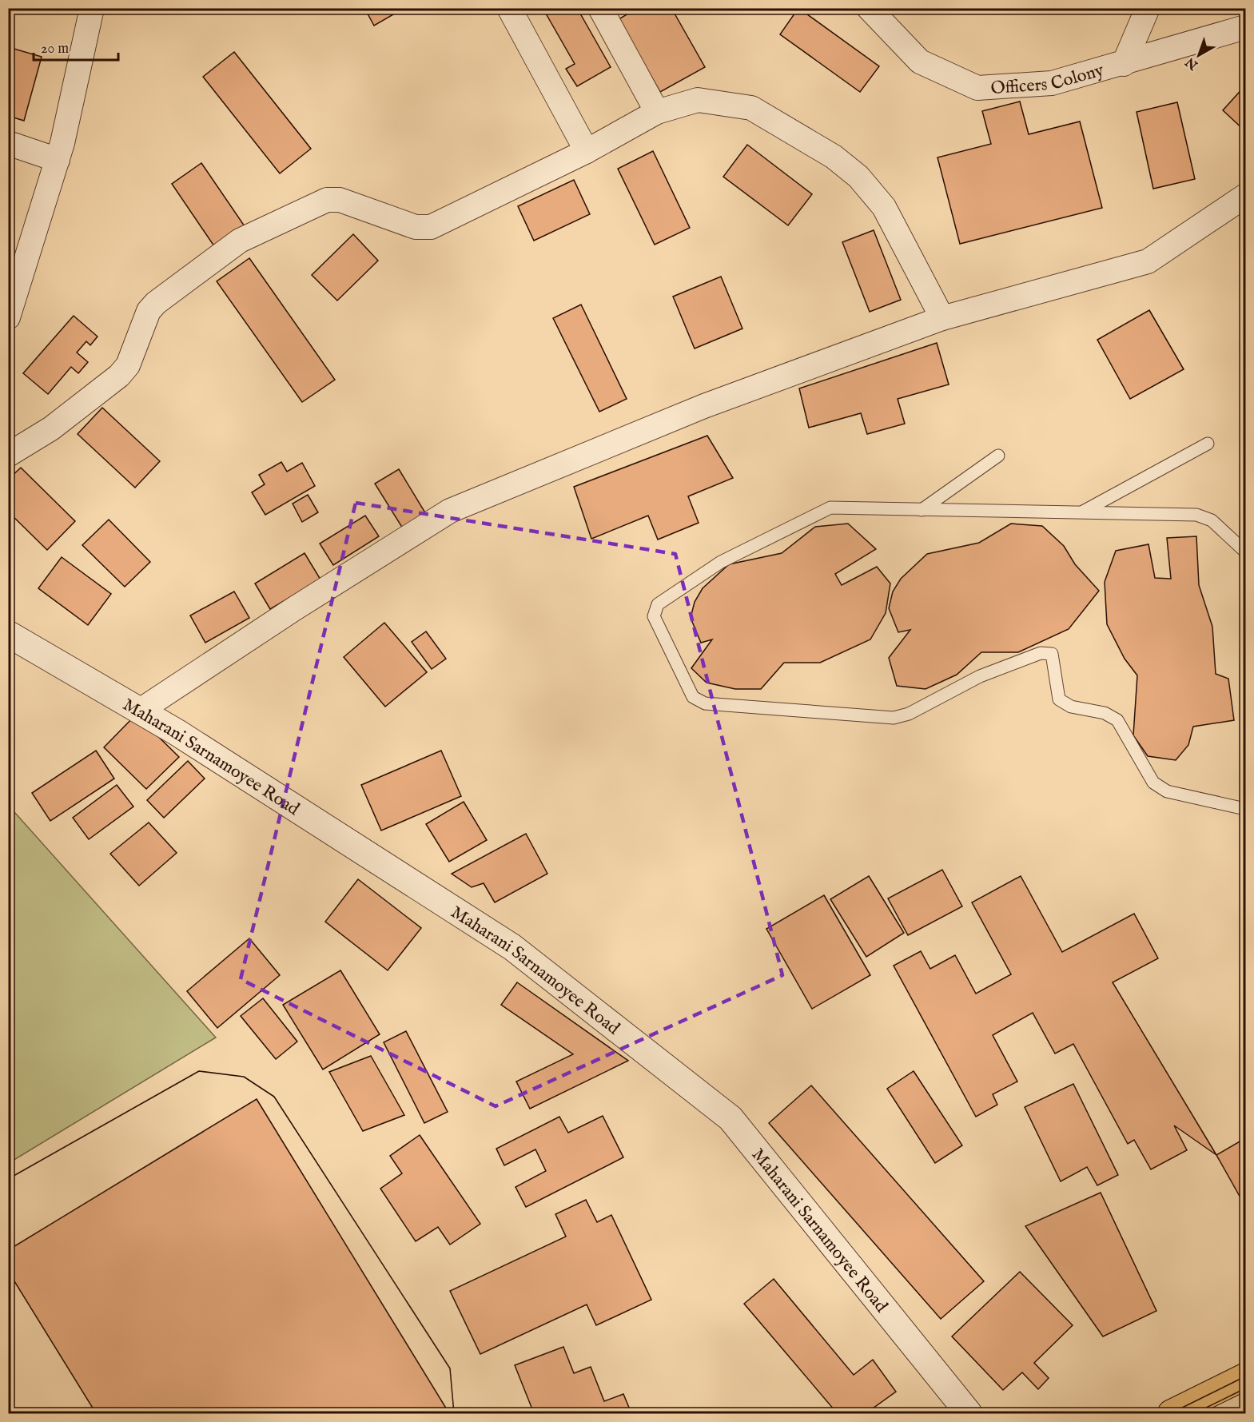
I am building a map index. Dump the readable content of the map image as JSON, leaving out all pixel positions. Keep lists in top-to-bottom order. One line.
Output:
{"streets":{"street":["Officers Colony","Maharani Sarnamoyee Road"]},"scale_bar":"20 m","north":"bottom left"}
